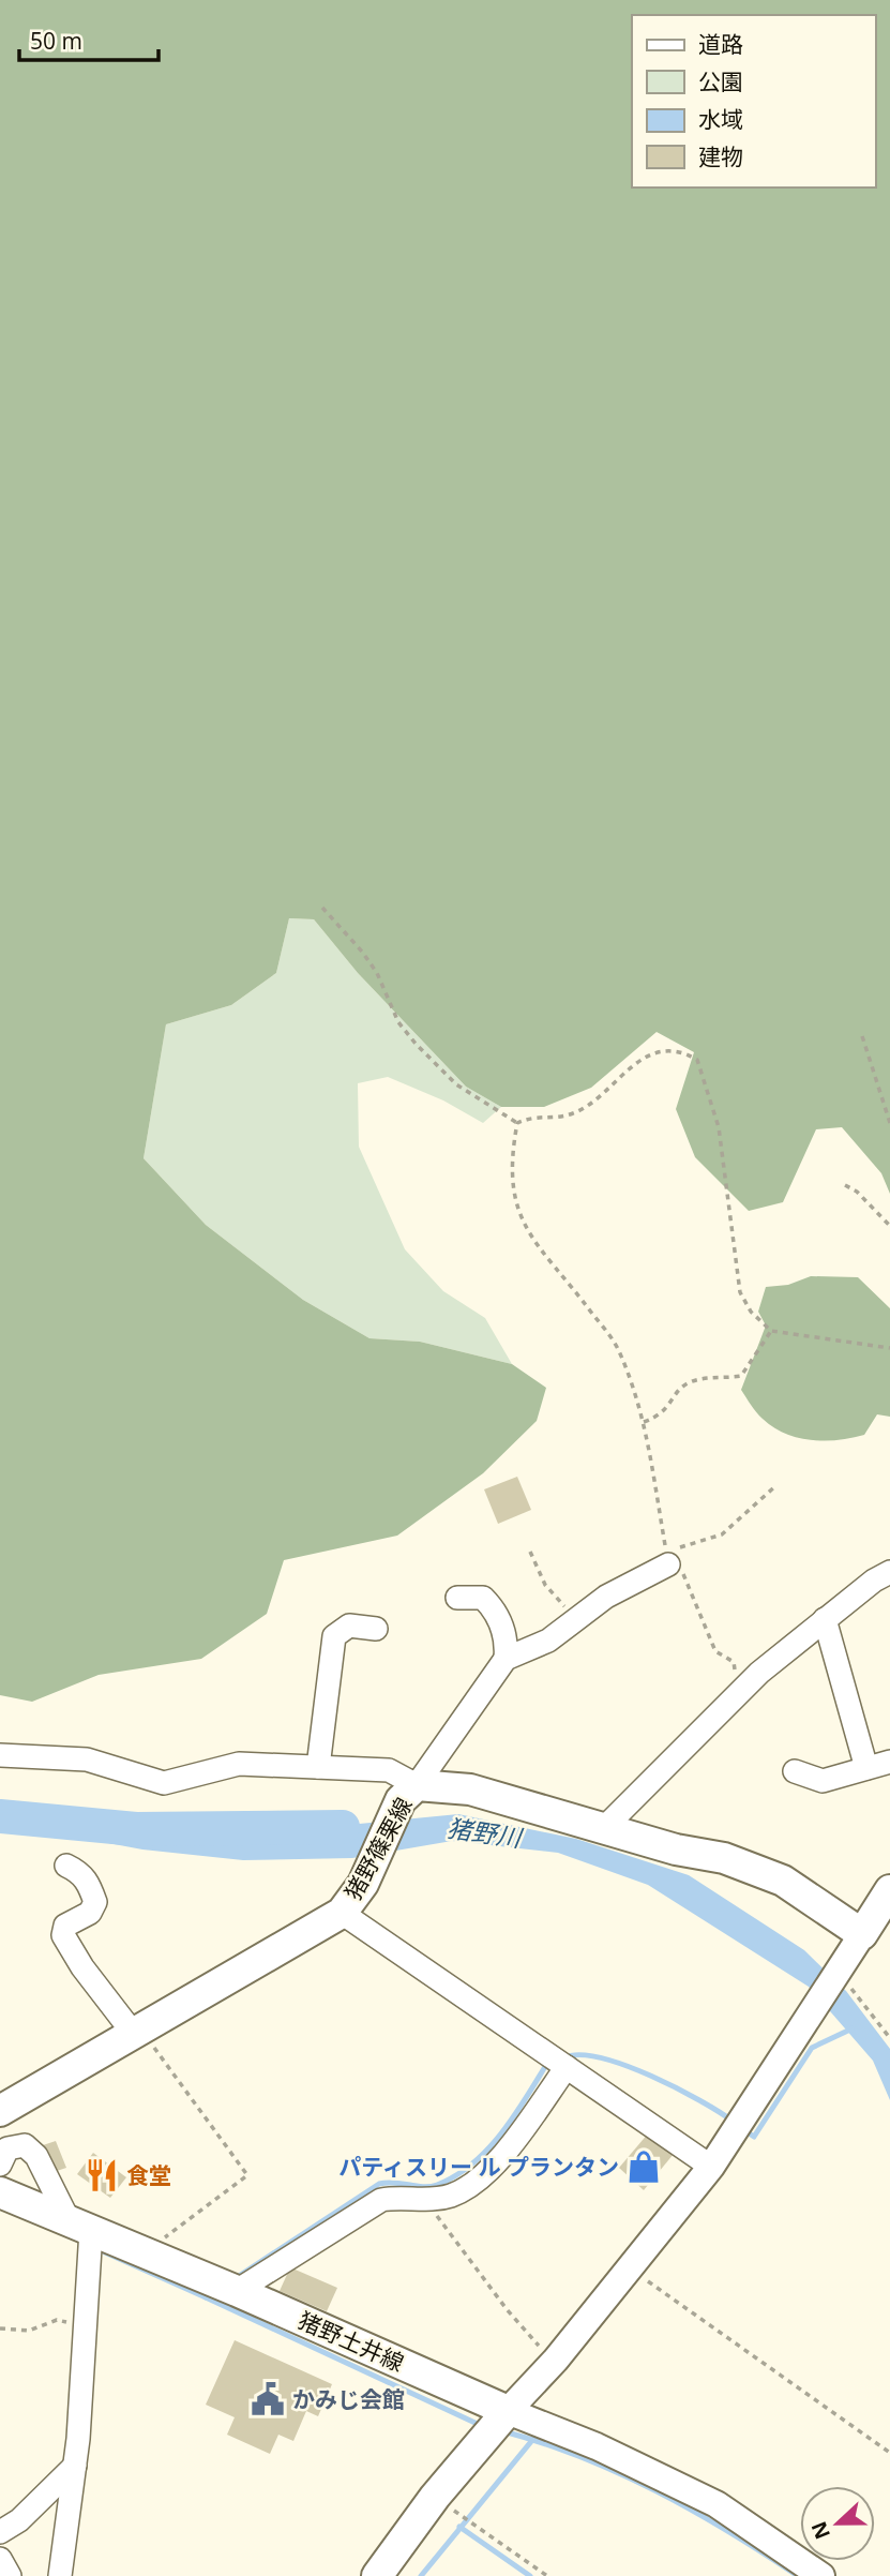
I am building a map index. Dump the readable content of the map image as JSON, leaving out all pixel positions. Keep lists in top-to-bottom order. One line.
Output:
{"streets":{"main road":["猪野篠栗線","猪野土井線"]},"water":["猪野川"],"places":{"shop":["パティスリー ル プランタン"],"restaurant":["食堂"],"public building":["かみじ会館"]},"legend":["道路","公園","水域","建物"],"scale_bar":"50 m","north":"left"}
